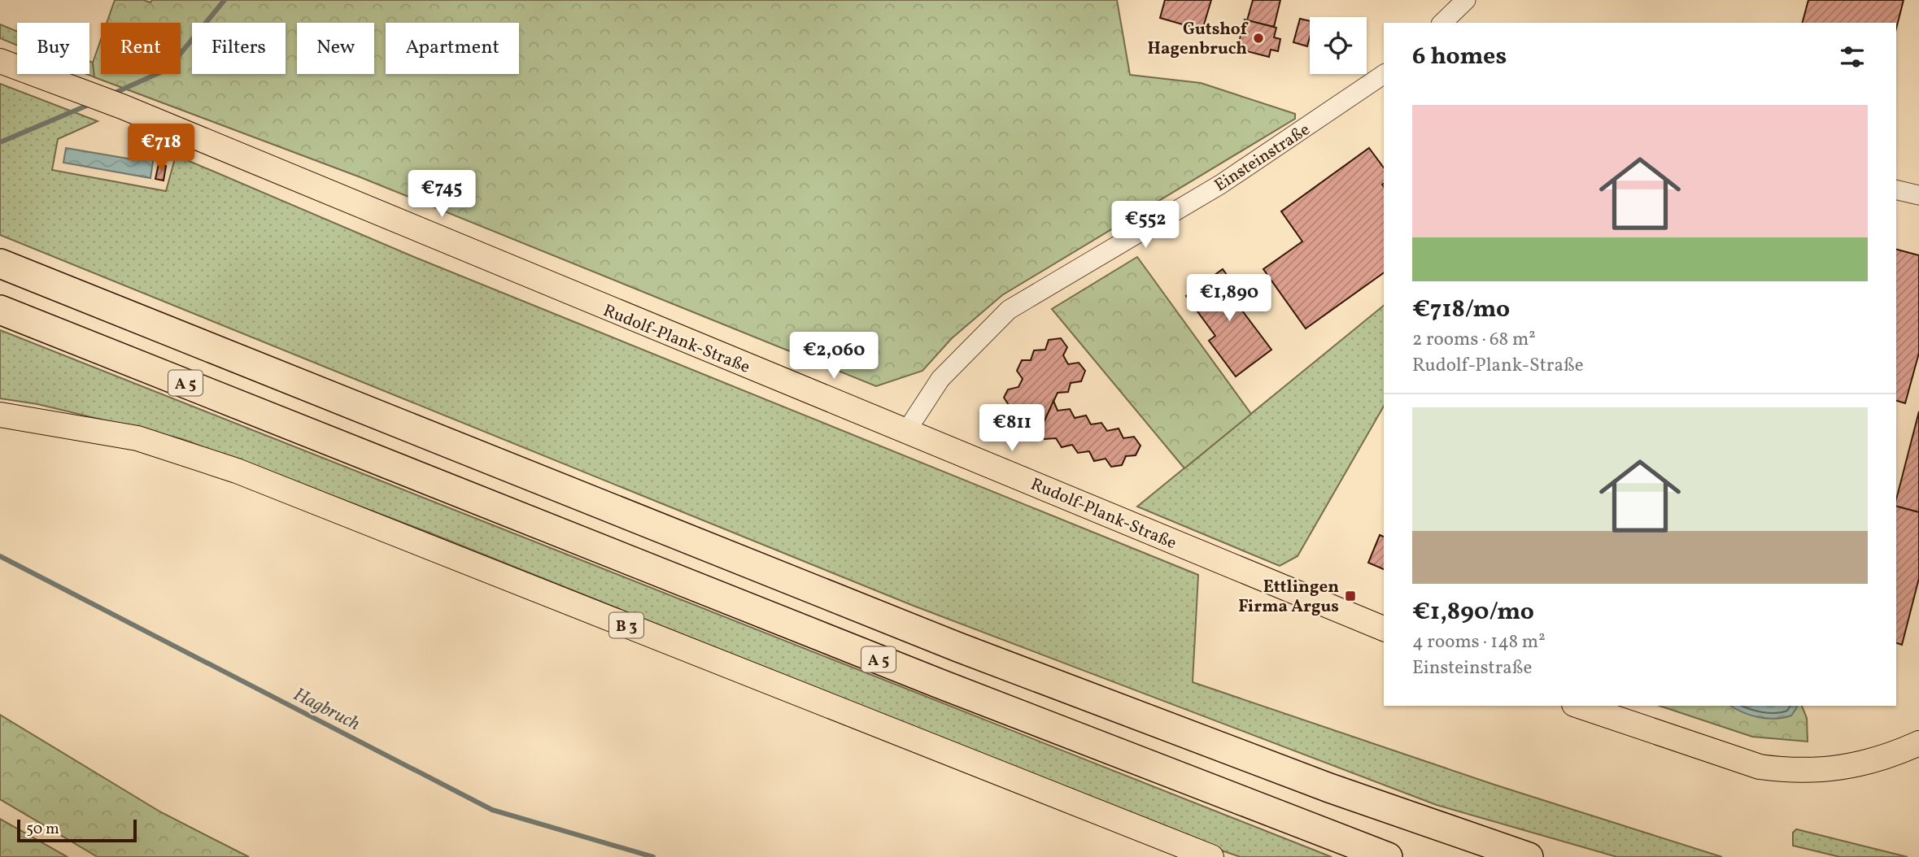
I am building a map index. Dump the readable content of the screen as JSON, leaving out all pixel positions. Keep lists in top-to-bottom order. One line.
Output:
{"streets":{"highway":["A 5"],"main road":["Rudolf-Plank-Straße","B 3"],"street":["Einsteinstraße"]},"crossings":[["Einsteinstraße","Rudolf-Plank-Straße"]],"water":["Hagbruch"],"places":{"other":["Gutshof Hagenbruch"],"transit":["Ettlingen Firma Argus"]},"scale_bar":"50 m","page":{"chip":["Buy","Rent","Filters","New","Apartment"],"heading":"6 homes","list":[{"name":"€718/mo","note":"2 rooms · 68 m² · Rudolf-Plank-Straße"},{"name":"€1,890/mo","note":"4 rooms · 148 m² · Einsteinstraße"}],"price":["€718","€745","€552","€1,890","€2,060","€811"],"scale":"50 m"}}
